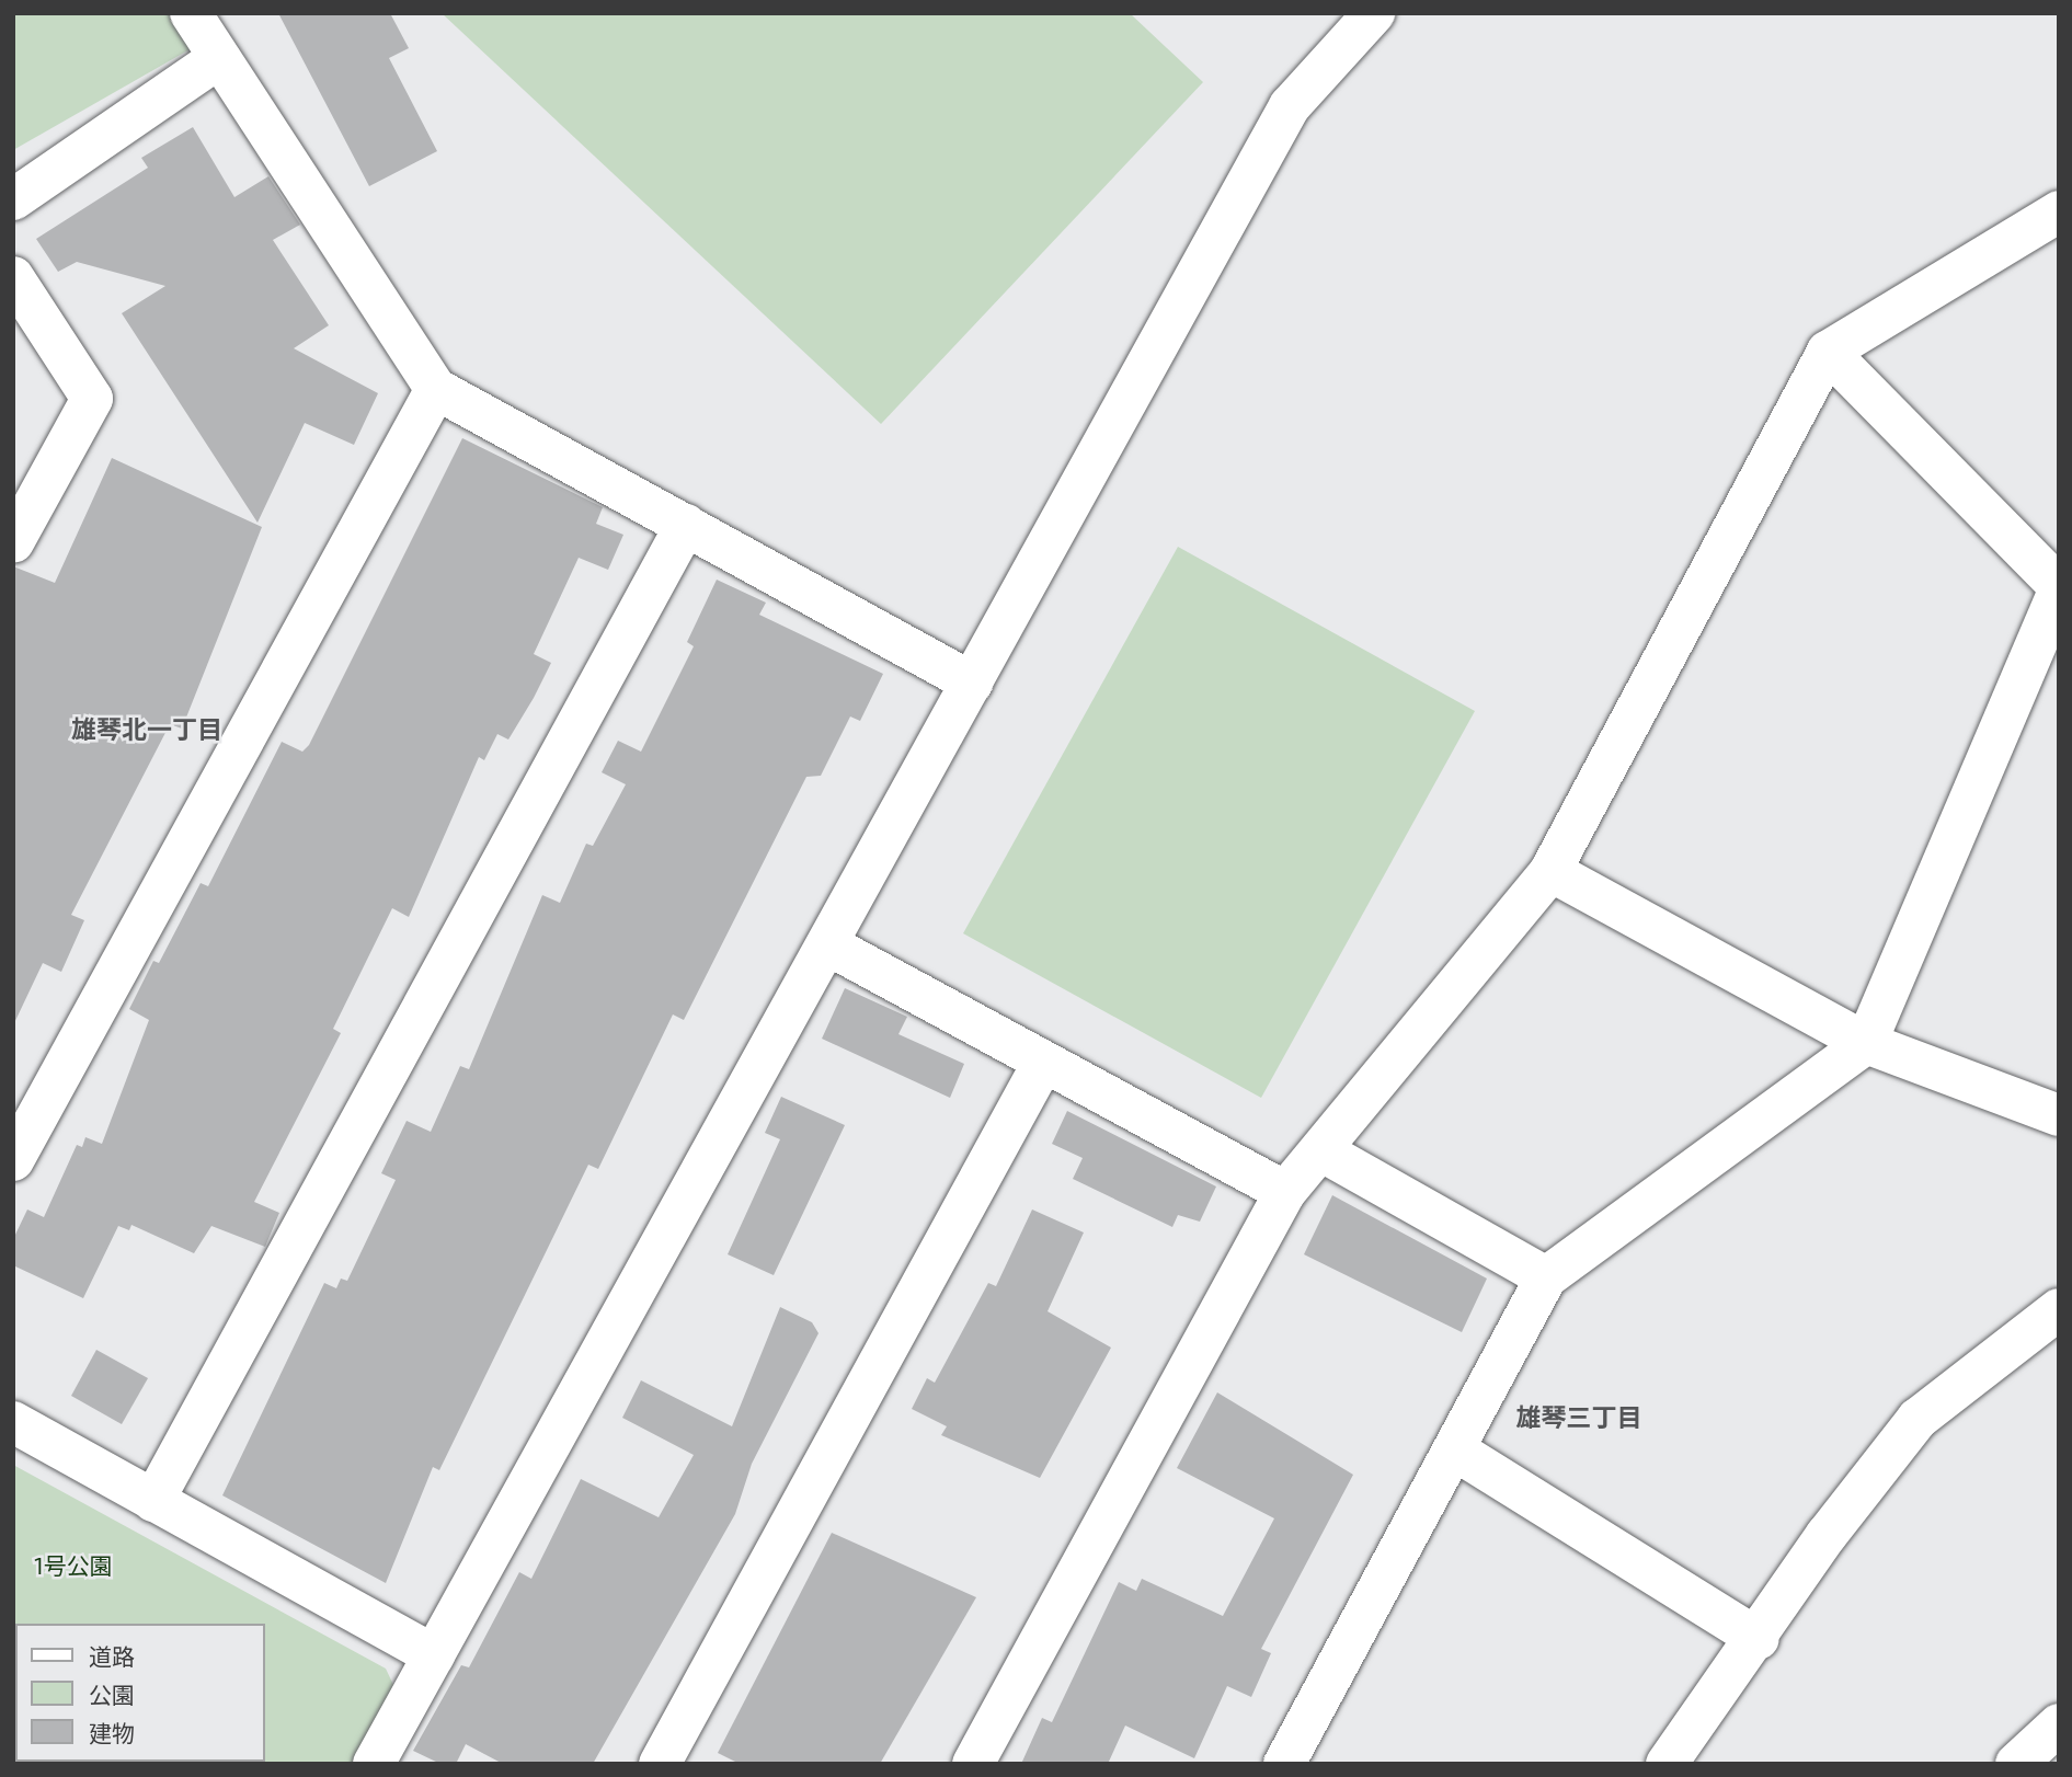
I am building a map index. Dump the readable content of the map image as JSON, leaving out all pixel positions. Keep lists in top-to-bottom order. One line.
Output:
{"districts":["雄琴北一丁目","雄琴三丁目"],"parks":["1号公園"],"legend":["道路","公園","建物"]}
